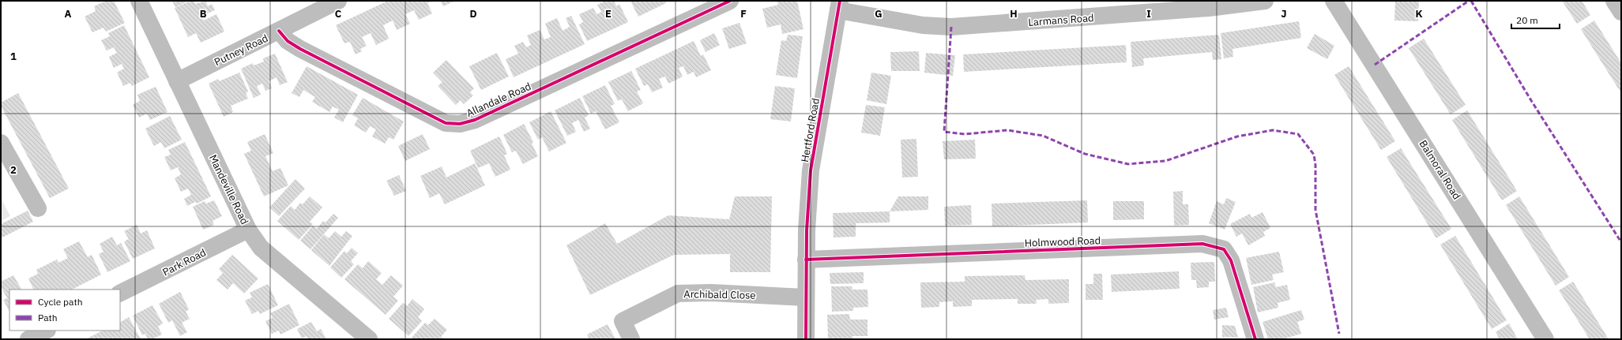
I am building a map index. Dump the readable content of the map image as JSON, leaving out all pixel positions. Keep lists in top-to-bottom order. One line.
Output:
{"streets":{"street":["Larmans Road","Putney Road","Allandale Road","Hertford Road","Balmoral Road","Mandeville Road","Holmwood Road","Park Road","Archibald Close"]},"crossings":[["Larmans Road","Hertford Road"],["Putney Road","Allandale Road"],["Putney Road","Mandeville Road"],["Hertford Road","Holmwood Road"],["Hertford Road","Archibald Close"],["Mandeville Road","Park Road"]],"legend":["Cycle path","Path"],"scale_bar":"20 m","grid":{"columns":["A","B","C","D","E","F","G","H","I","J","K"],"rows":["1","2"]}}
